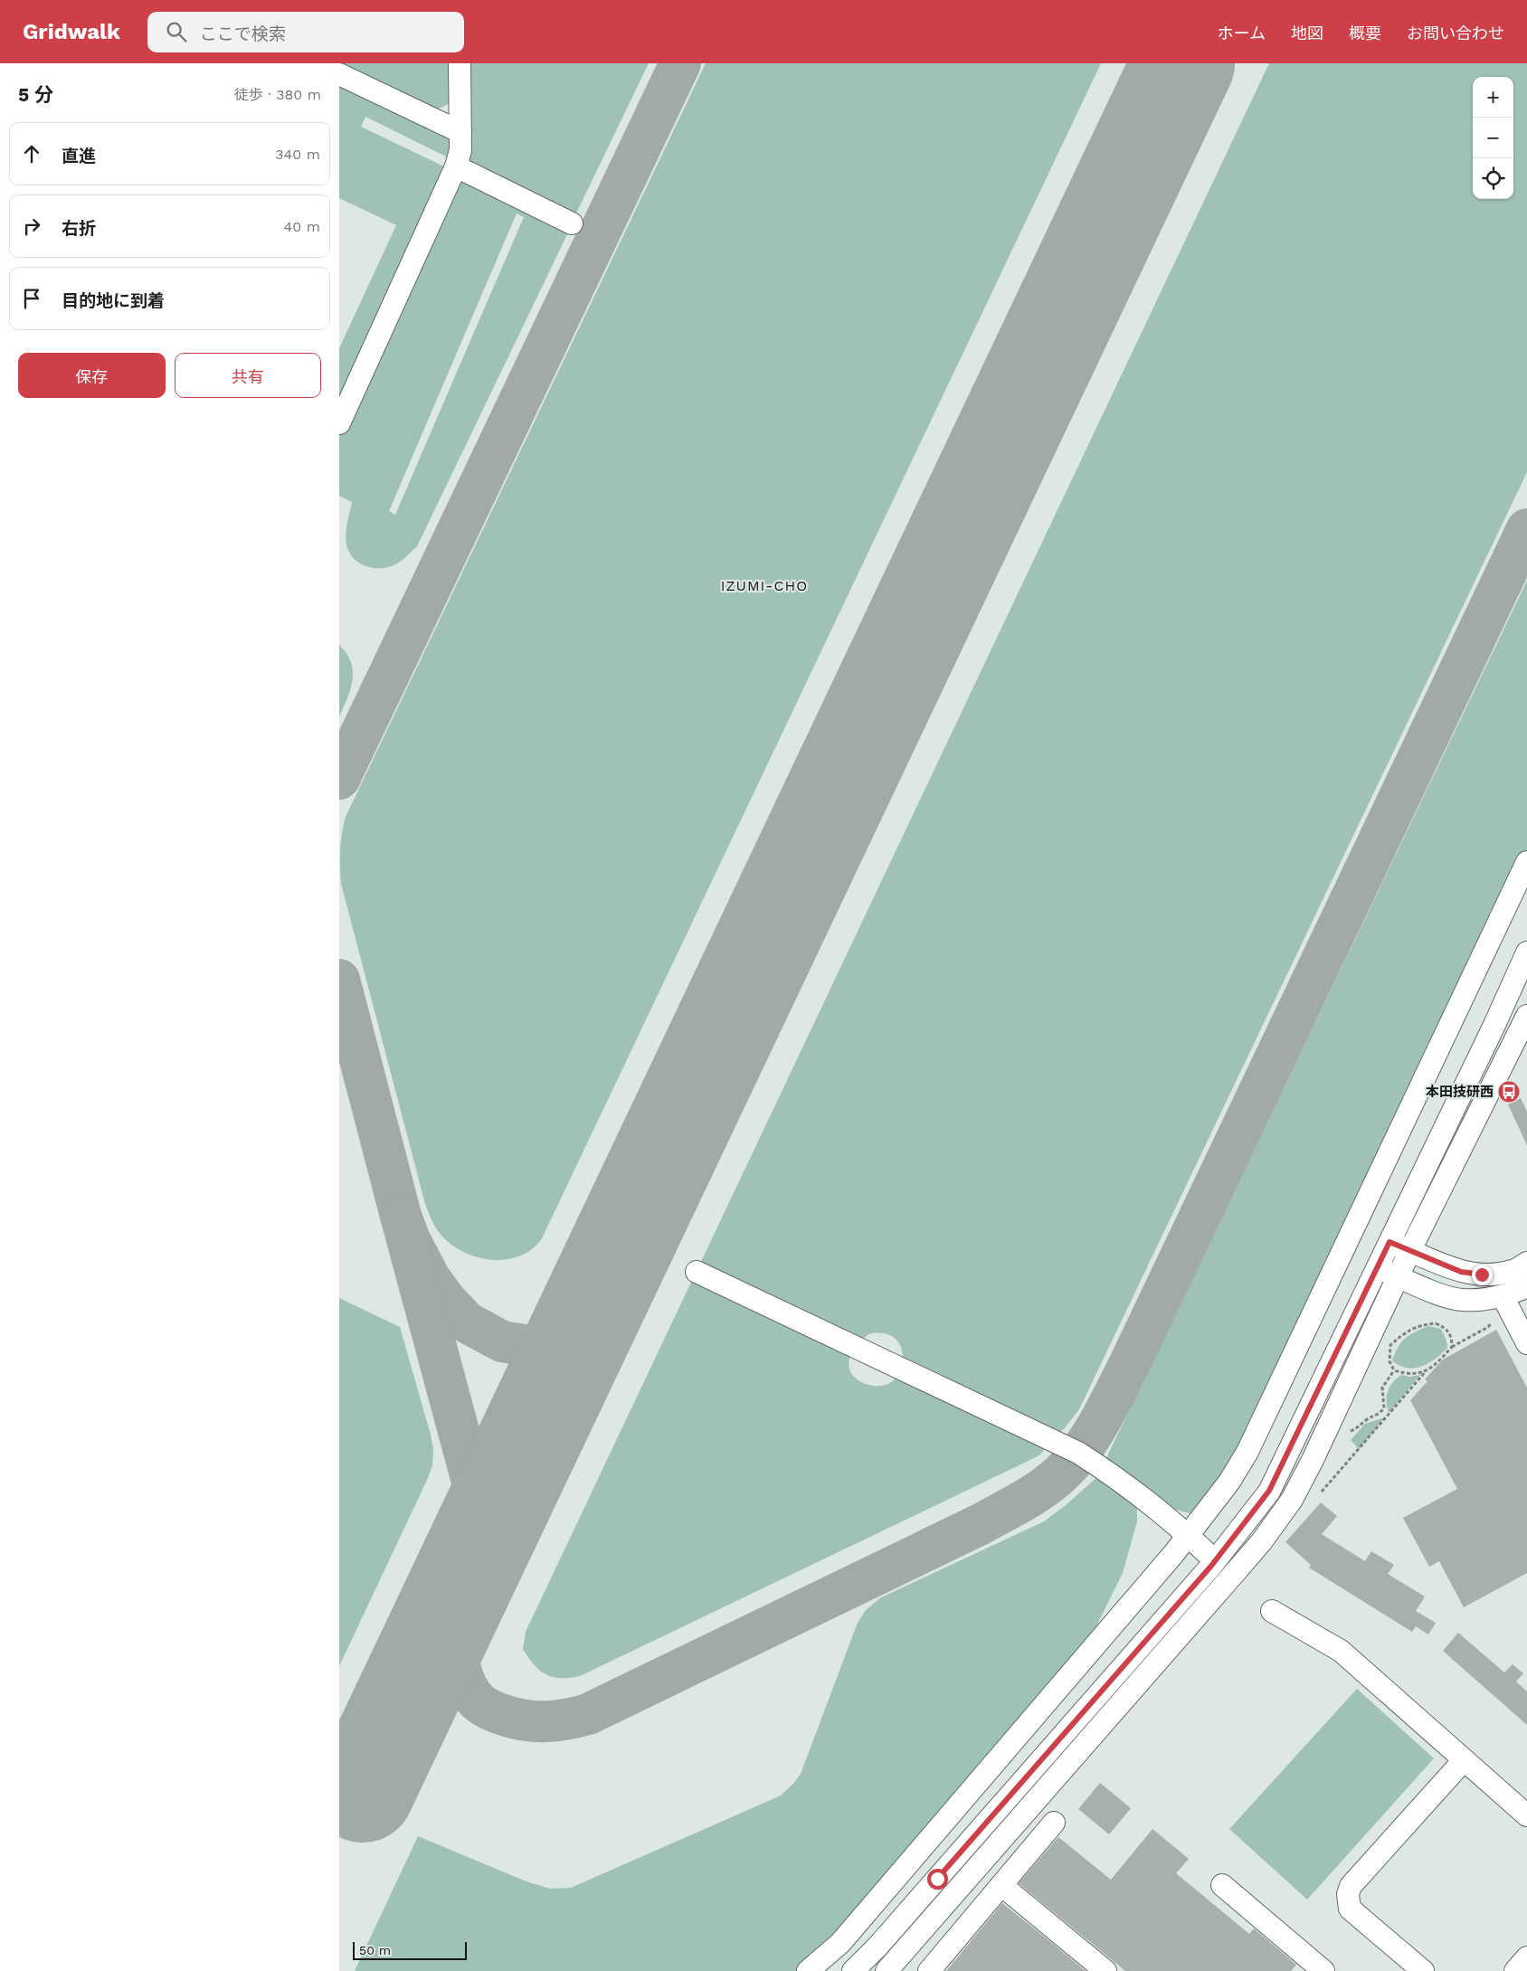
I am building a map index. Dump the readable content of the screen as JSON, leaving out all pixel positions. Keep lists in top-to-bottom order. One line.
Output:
{"districts":["IZUMI-CHO"],"places":{"bus stop":["本田技研西"]},"scale_bar":"50 m","page":{"header":"Gridwalk","search":"ここで検索","nav":["ホーム","地図","概要","お問い合わせ"],"heading":["5 分","徒歩 · 380 m"],"map_buttons":["+","−"],"list":[["直進","340 m"],["右折","40 m"],"目的地に到着"],"buttons":["保存","共有"],"scale":"50 m"}}
